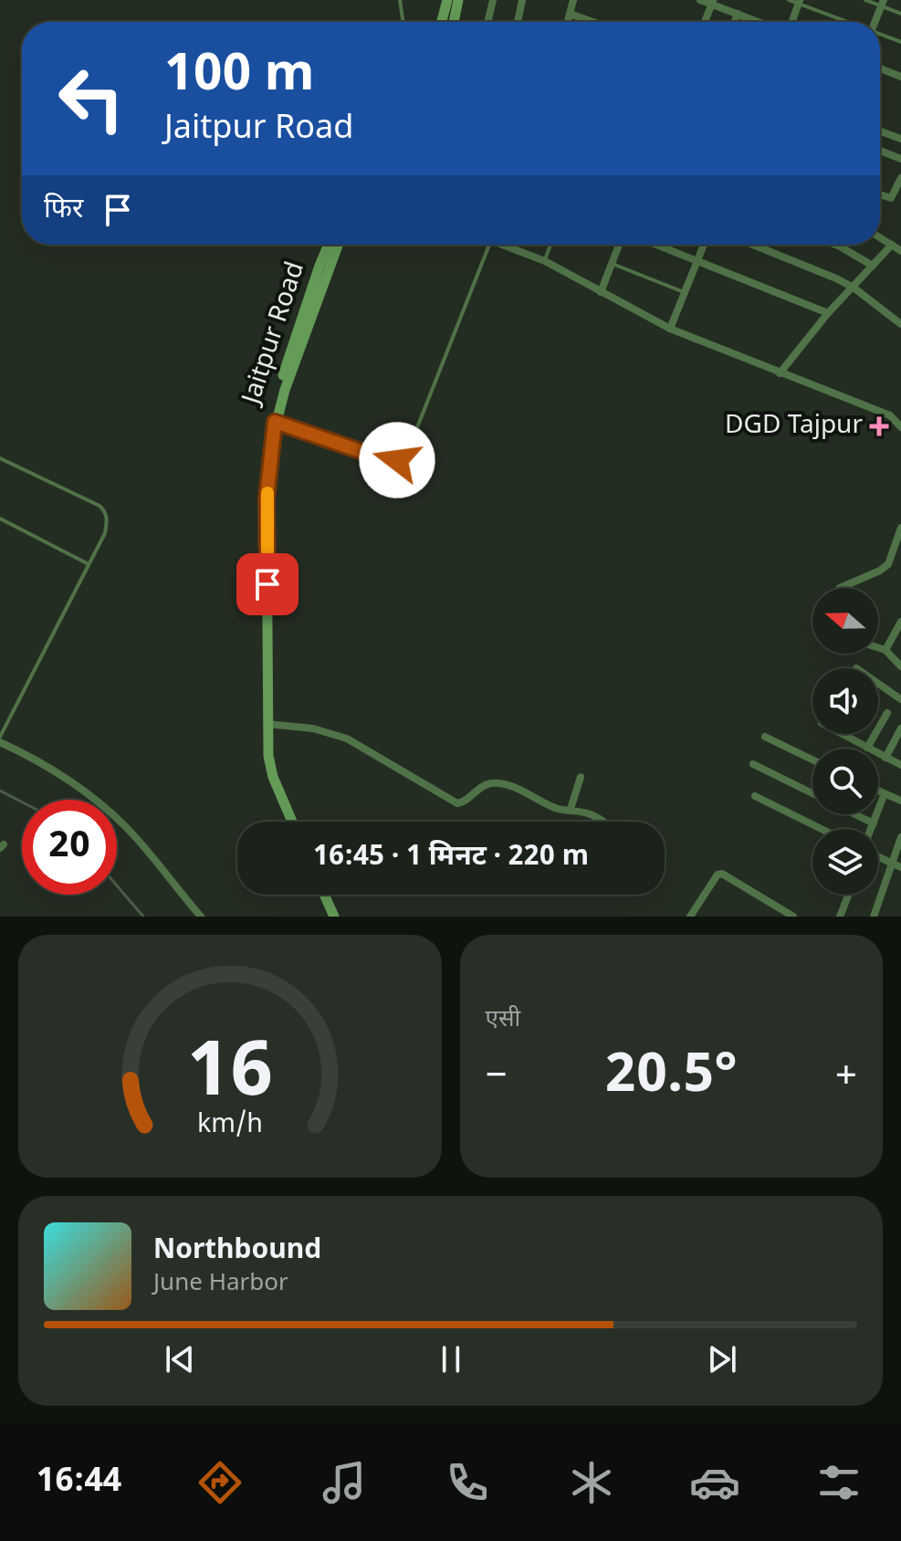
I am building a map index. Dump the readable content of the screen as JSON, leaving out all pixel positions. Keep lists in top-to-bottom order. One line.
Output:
{"streets":{"street":["Jaitpur Road"]},"places":{"health":["DGD Tajpur"]},"north":"left","page":{"turn":["100 m","Jaitpur Road"],"then":"फिर","limit":"20","trip":"16:45 · 1 मिनट · 220 m","tile":"एसी","heat":["−","20.5°","+"],"song":["Northbound","June Harbor"],"tabs":"16:44","gauge":["16","km/h"]}}
